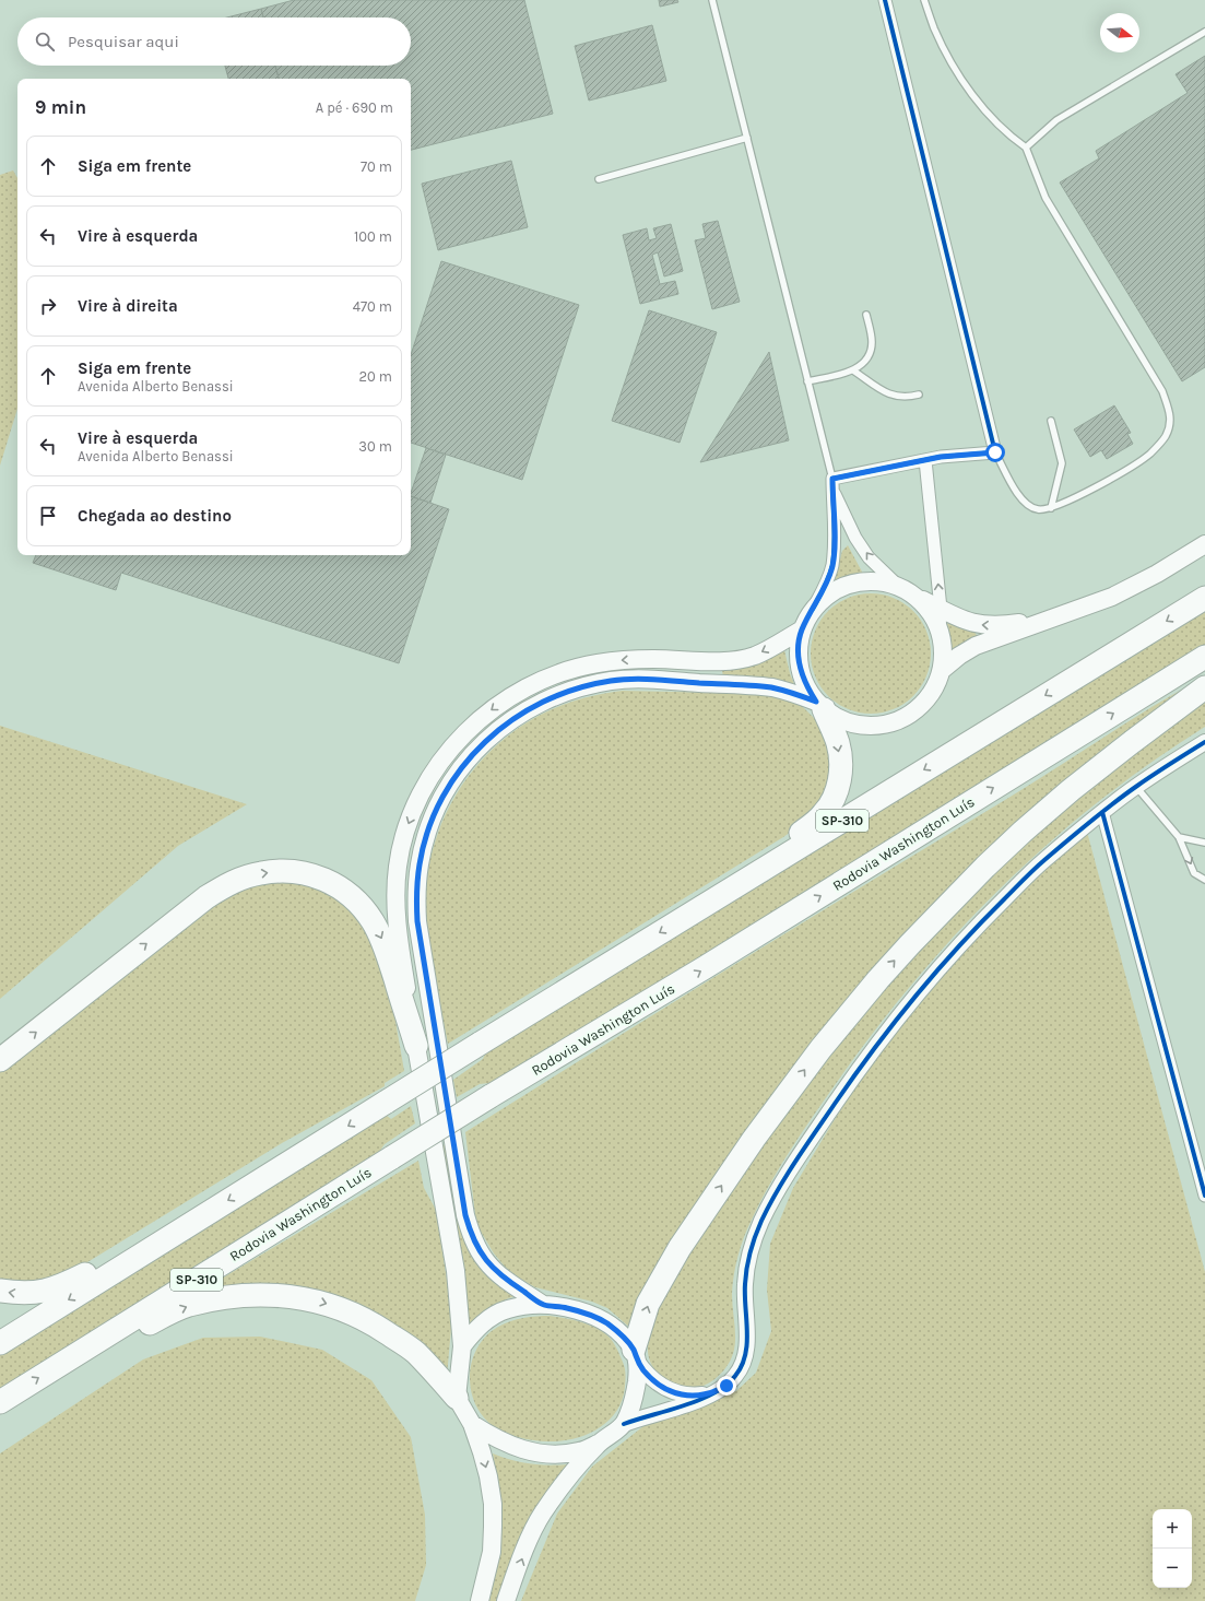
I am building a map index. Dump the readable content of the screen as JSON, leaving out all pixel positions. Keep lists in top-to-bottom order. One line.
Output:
{"streets":{"highway":["SP-310","Rodovia Washington Luís"]},"north":"right","page":{"search":"Pesquisar aqui","heading":["9 min","A pé · 690 m"],"list":[["Siga em frente","70 m"],["Vire à esquerda","100 m"],["Vire à direita","470 m"],["Siga em frente","Avenida Alberto Benassi","20 m"],["Vire à esquerda","Avenida Alberto Benassi","30 m"],"Chegada ao destino"],"map_buttons":["+","−"]}}
